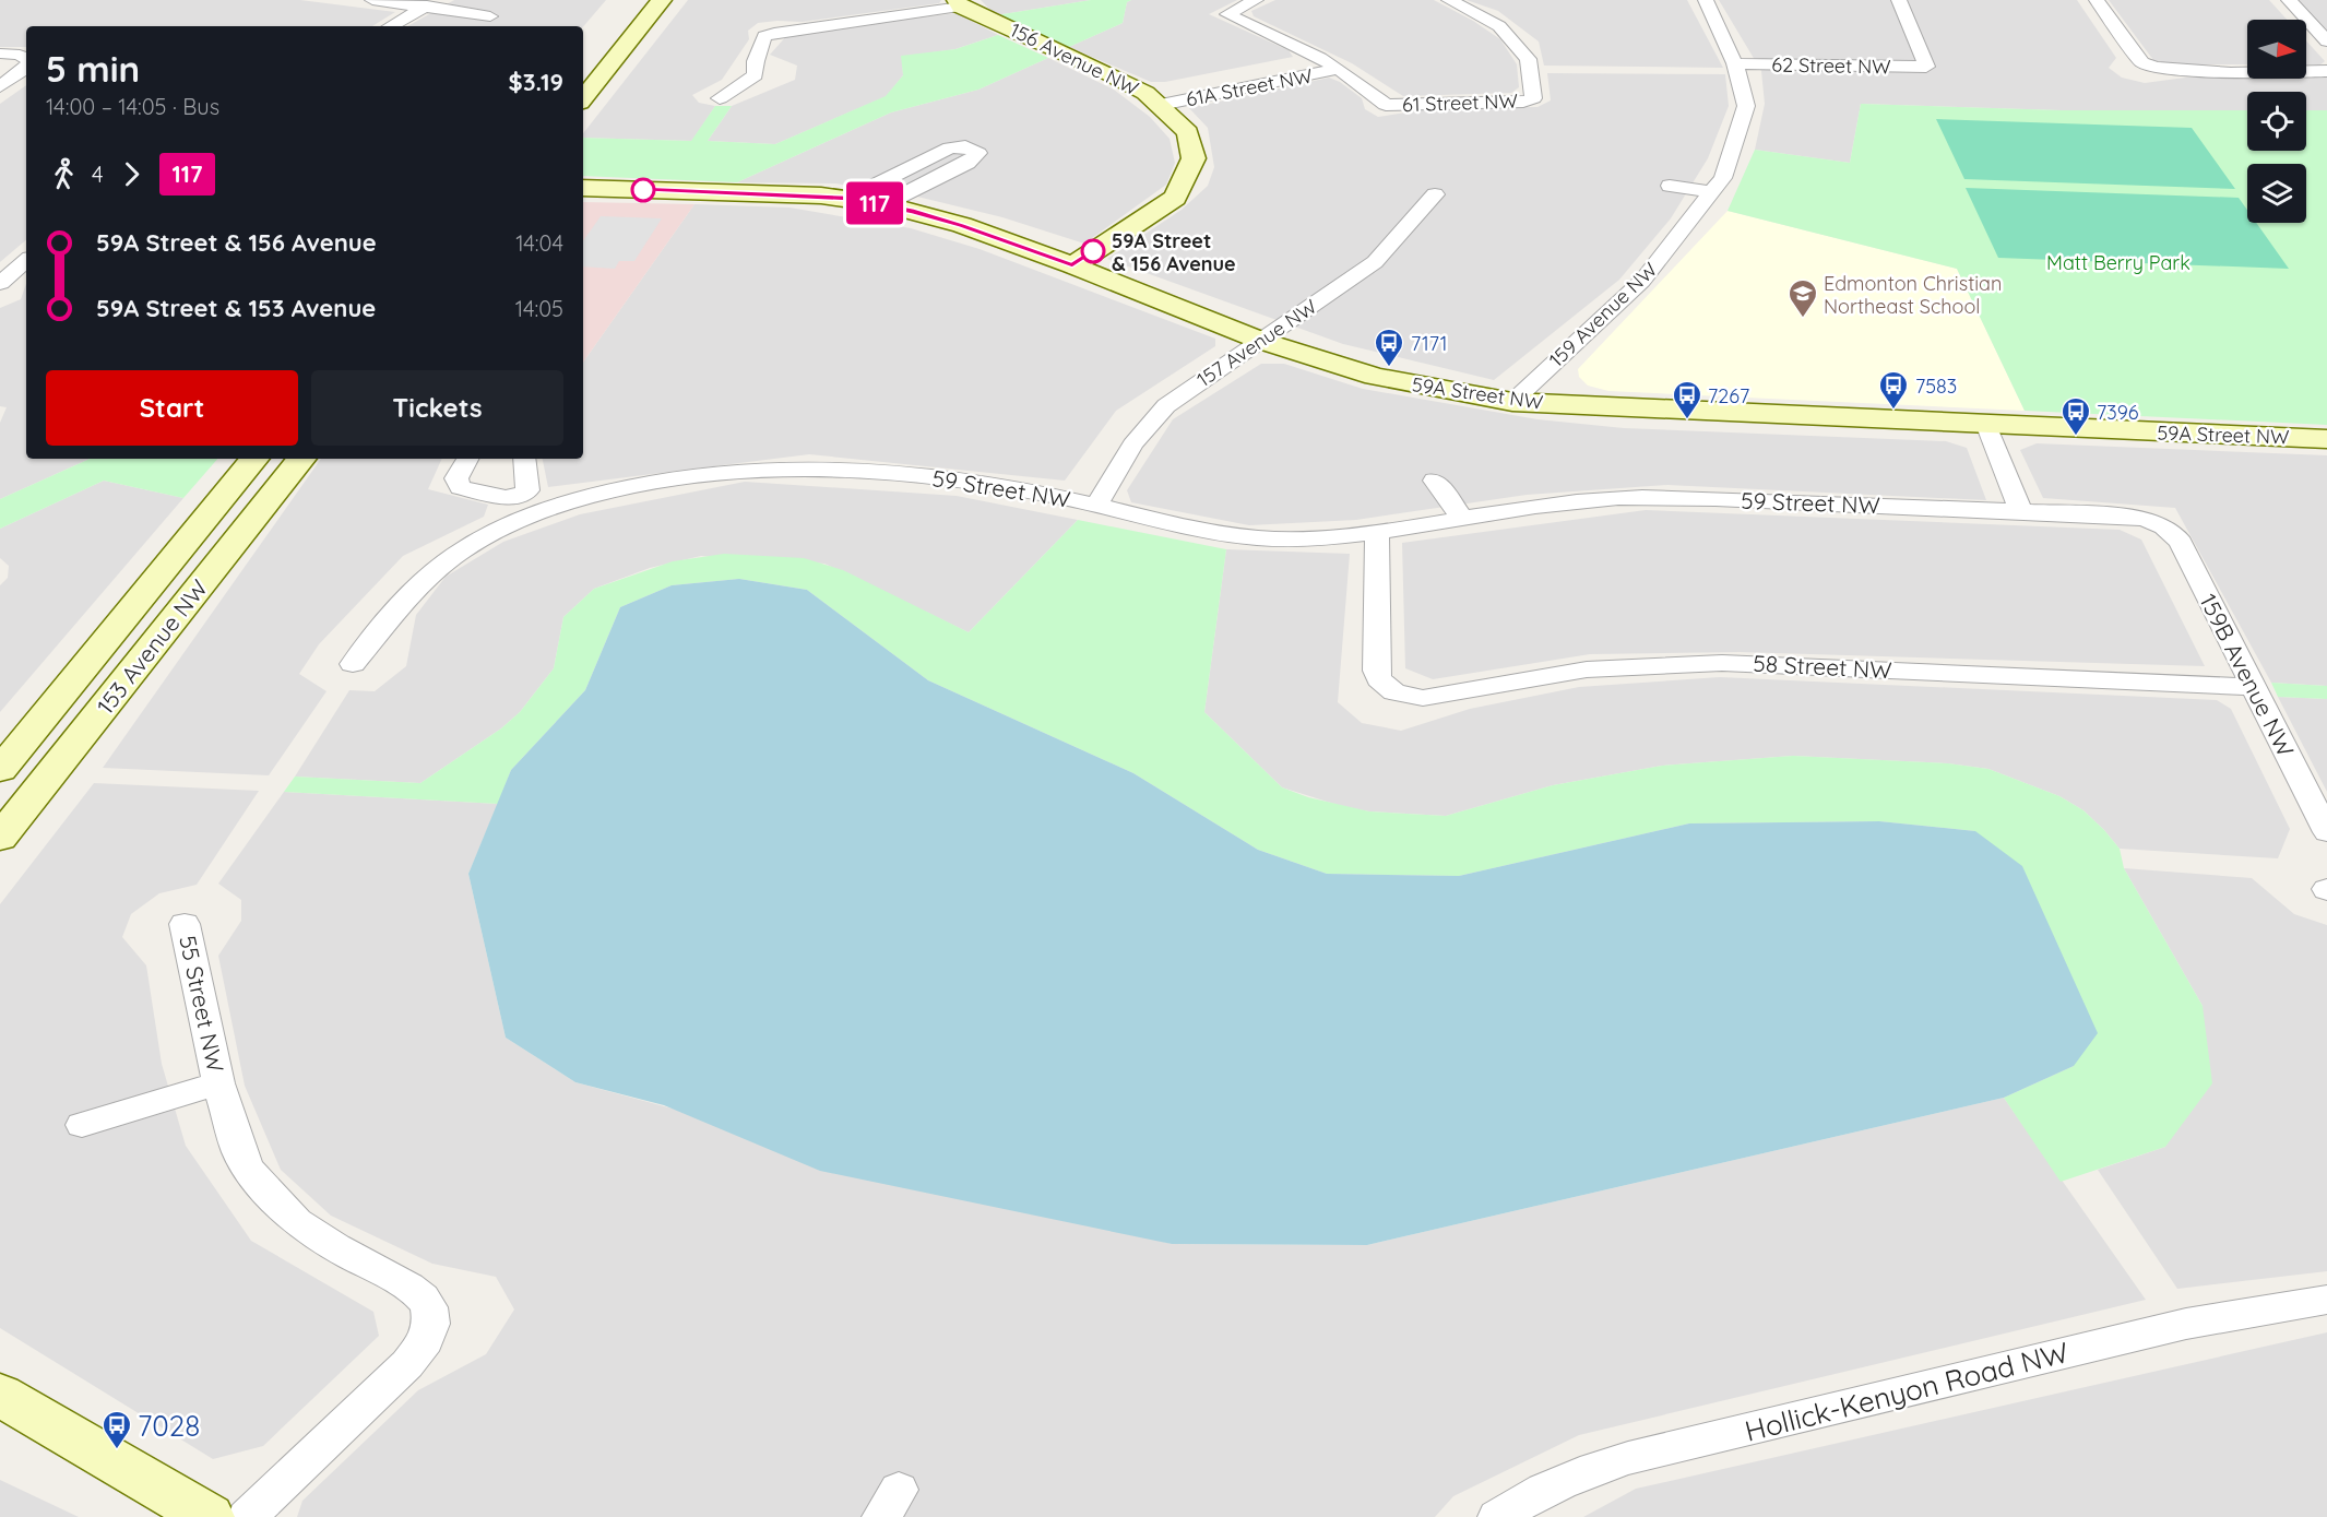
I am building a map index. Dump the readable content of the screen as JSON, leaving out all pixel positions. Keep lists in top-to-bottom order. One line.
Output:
{"streets":{"street":["156 Avenue NW","62 Street NW","61A Street NW","61 Street NW","159 Avenue NW","157 Avenue NW","59A Street NW","59 Street NW","153 Avenue NW","58 Street NW","159B Avenue NW","55 Street NW","Hollick-Kenyon Road NW"]},"crossings":[["156 Avenue NW","61A Street NW"],["156 Avenue NW","59A Street NW"],["62 Street NW","159 Avenue NW"],["61A Street NW","61 Street NW"],["159 Avenue NW","59A Street NW"],["157 Avenue NW","59A Street NW"],["157 Avenue NW","59 Street NW"],["59 Street NW","58 Street NW"],["59 Street NW","159B Avenue NW"],["58 Street NW","159B Avenue NW"]],"parks":["Matt Berry Park"],"places":{"other":["59A Street & 156 Avenue"],"school or university":["Edmonton Christian Northeast School"],"bus stop":["7171","7583","7267","7396","7028"]},"lines":["bus line 117"],"north":"right","page":{"on_map":"117","heading":["5 min","14:00 – 14:05 · Bus","$3.19"],"legs":["4","117"],"list":[{"name":"59A Street & 156 Avenue","value":"14:04"},{"name":"59A Street & 153 Avenue","value":"14:05"}],"buttons":["Start","Tickets"]}}
